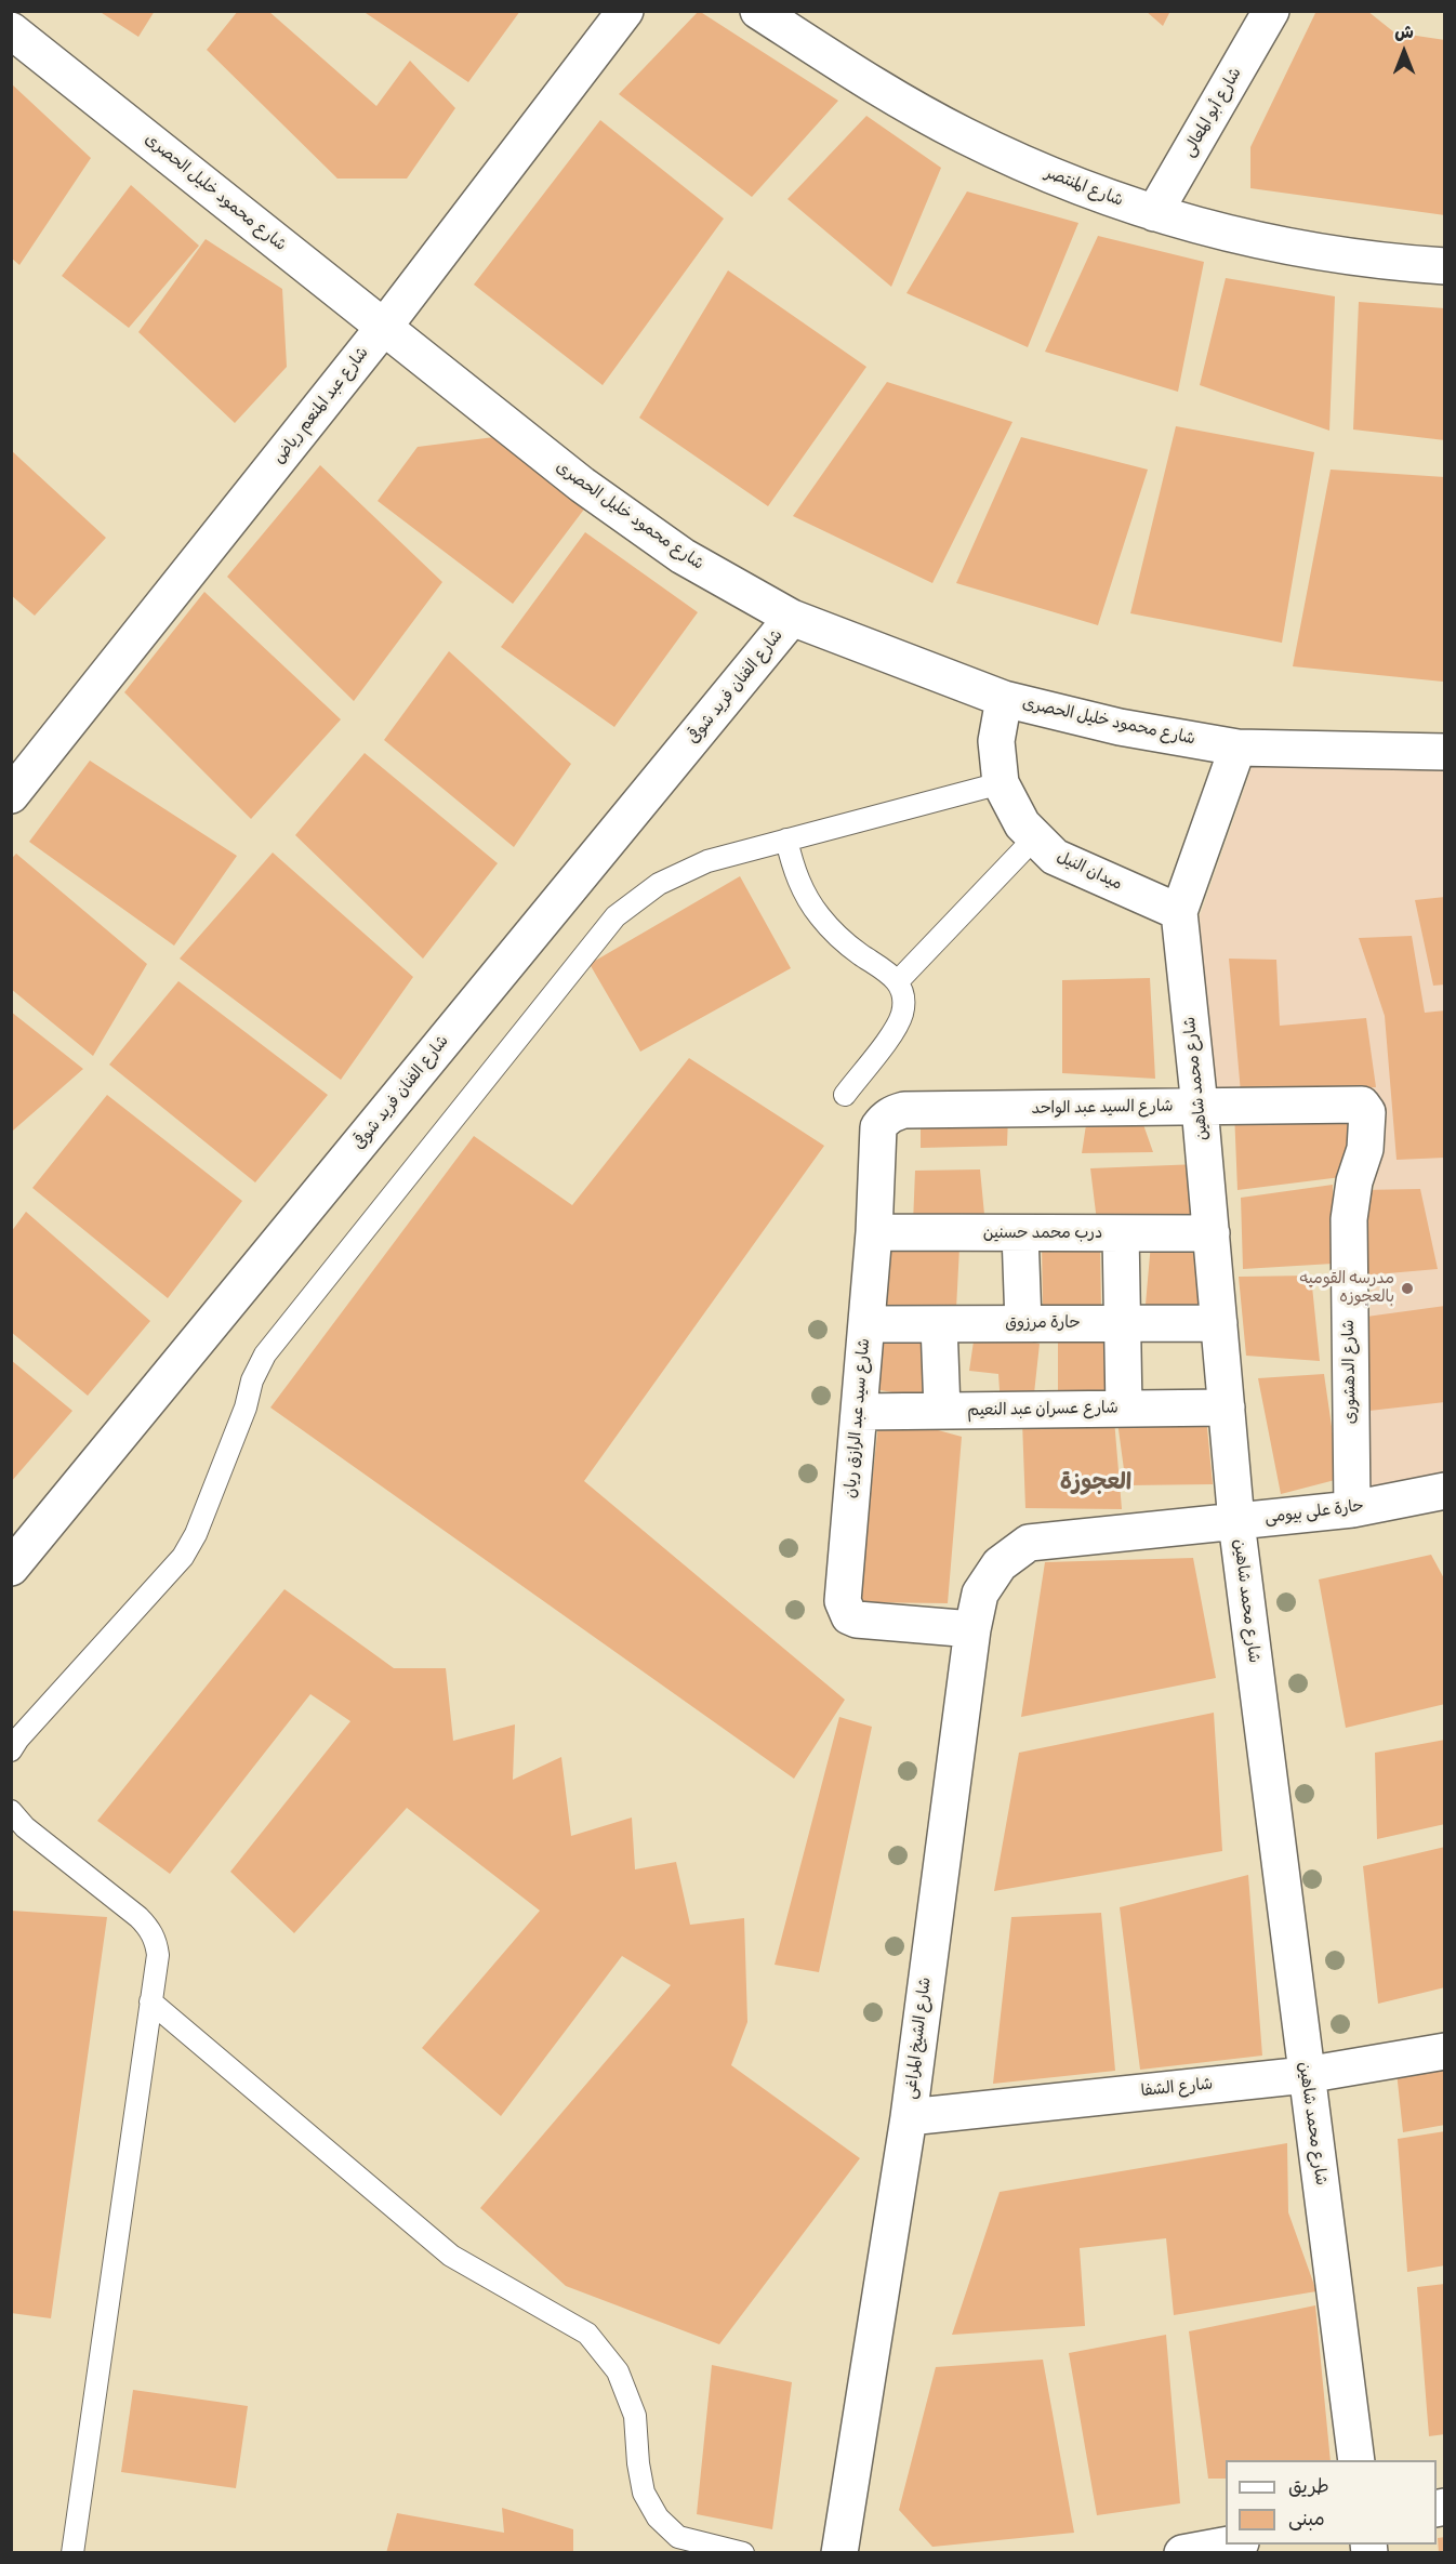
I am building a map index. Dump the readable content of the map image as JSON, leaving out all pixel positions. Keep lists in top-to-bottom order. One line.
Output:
{"streets":{"street":["شارع أبو المعالى","شارع المنتصر","شارع محمود خليل الحصرى","شارع عبد المنعم رياض","شارع الفنان فريد شوقى","ميدان النيل","شارع محمد شاهين","شارع السيد عبد الواحد","درب محمد حسنين","حارة مرزوق","شارع الدهشورى","شارع عسران عبد النعيم","شارع سيد عبد الرازق ريان","حارة على بيومى","شارع الشيخ المراغى","شارع الشفا"]},"crossings":[["شارع أبو المعالى","شارع المنتصر"],["شارع محمود خليل الحصرى","شارع عبد المنعم رياض"],["شارع محمود خليل الحصرى","شارع الفنان فريد شوقى"],["شارع محمود خليل الحصرى","ميدان النيل"],["شارع محمود خليل الحصرى","شارع محمد شاهين"],["ميدان النيل","شارع محمد شاهين"],["شارع محمد شاهين","شارع السيد عبد الواحد"],["شارع محمد شاهين","درب محمد حسنين"],["شارع محمد شاهين","حارة مرزوق"],["شارع محمد شاهين","شارع عسران عبد النعيم"],["شارع محمد شاهين","حارة على بيومى"],["شارع محمد شاهين","شارع الشفا"],["شارع السيد عبد الواحد","شارع الدهشورى"],["شارع السيد عبد الواحد","شارع سيد عبد الرازق ريان"],["درب محمد حسنين","شارع سيد عبد الرازق ريان"],["حارة مرزوق","شارع سيد عبد الرازق ريان"],["شارع الدهشورى","حارة على بيومى"],["شارع عسران عبد النعيم","شارع سيد عبد الرازق ريان"],["شارع سيد عبد الرازق ريان","شارع الشيخ المراغى"],["حارة على بيومى","شارع الشيخ المراغى"],["شارع الشيخ المراغى","شارع الشفا"]],"districts":["العجوزة"],"places":["مدرسه القوميه بالعجوزه"],"legend":["طريق","مبنى"],"north":"top"}
